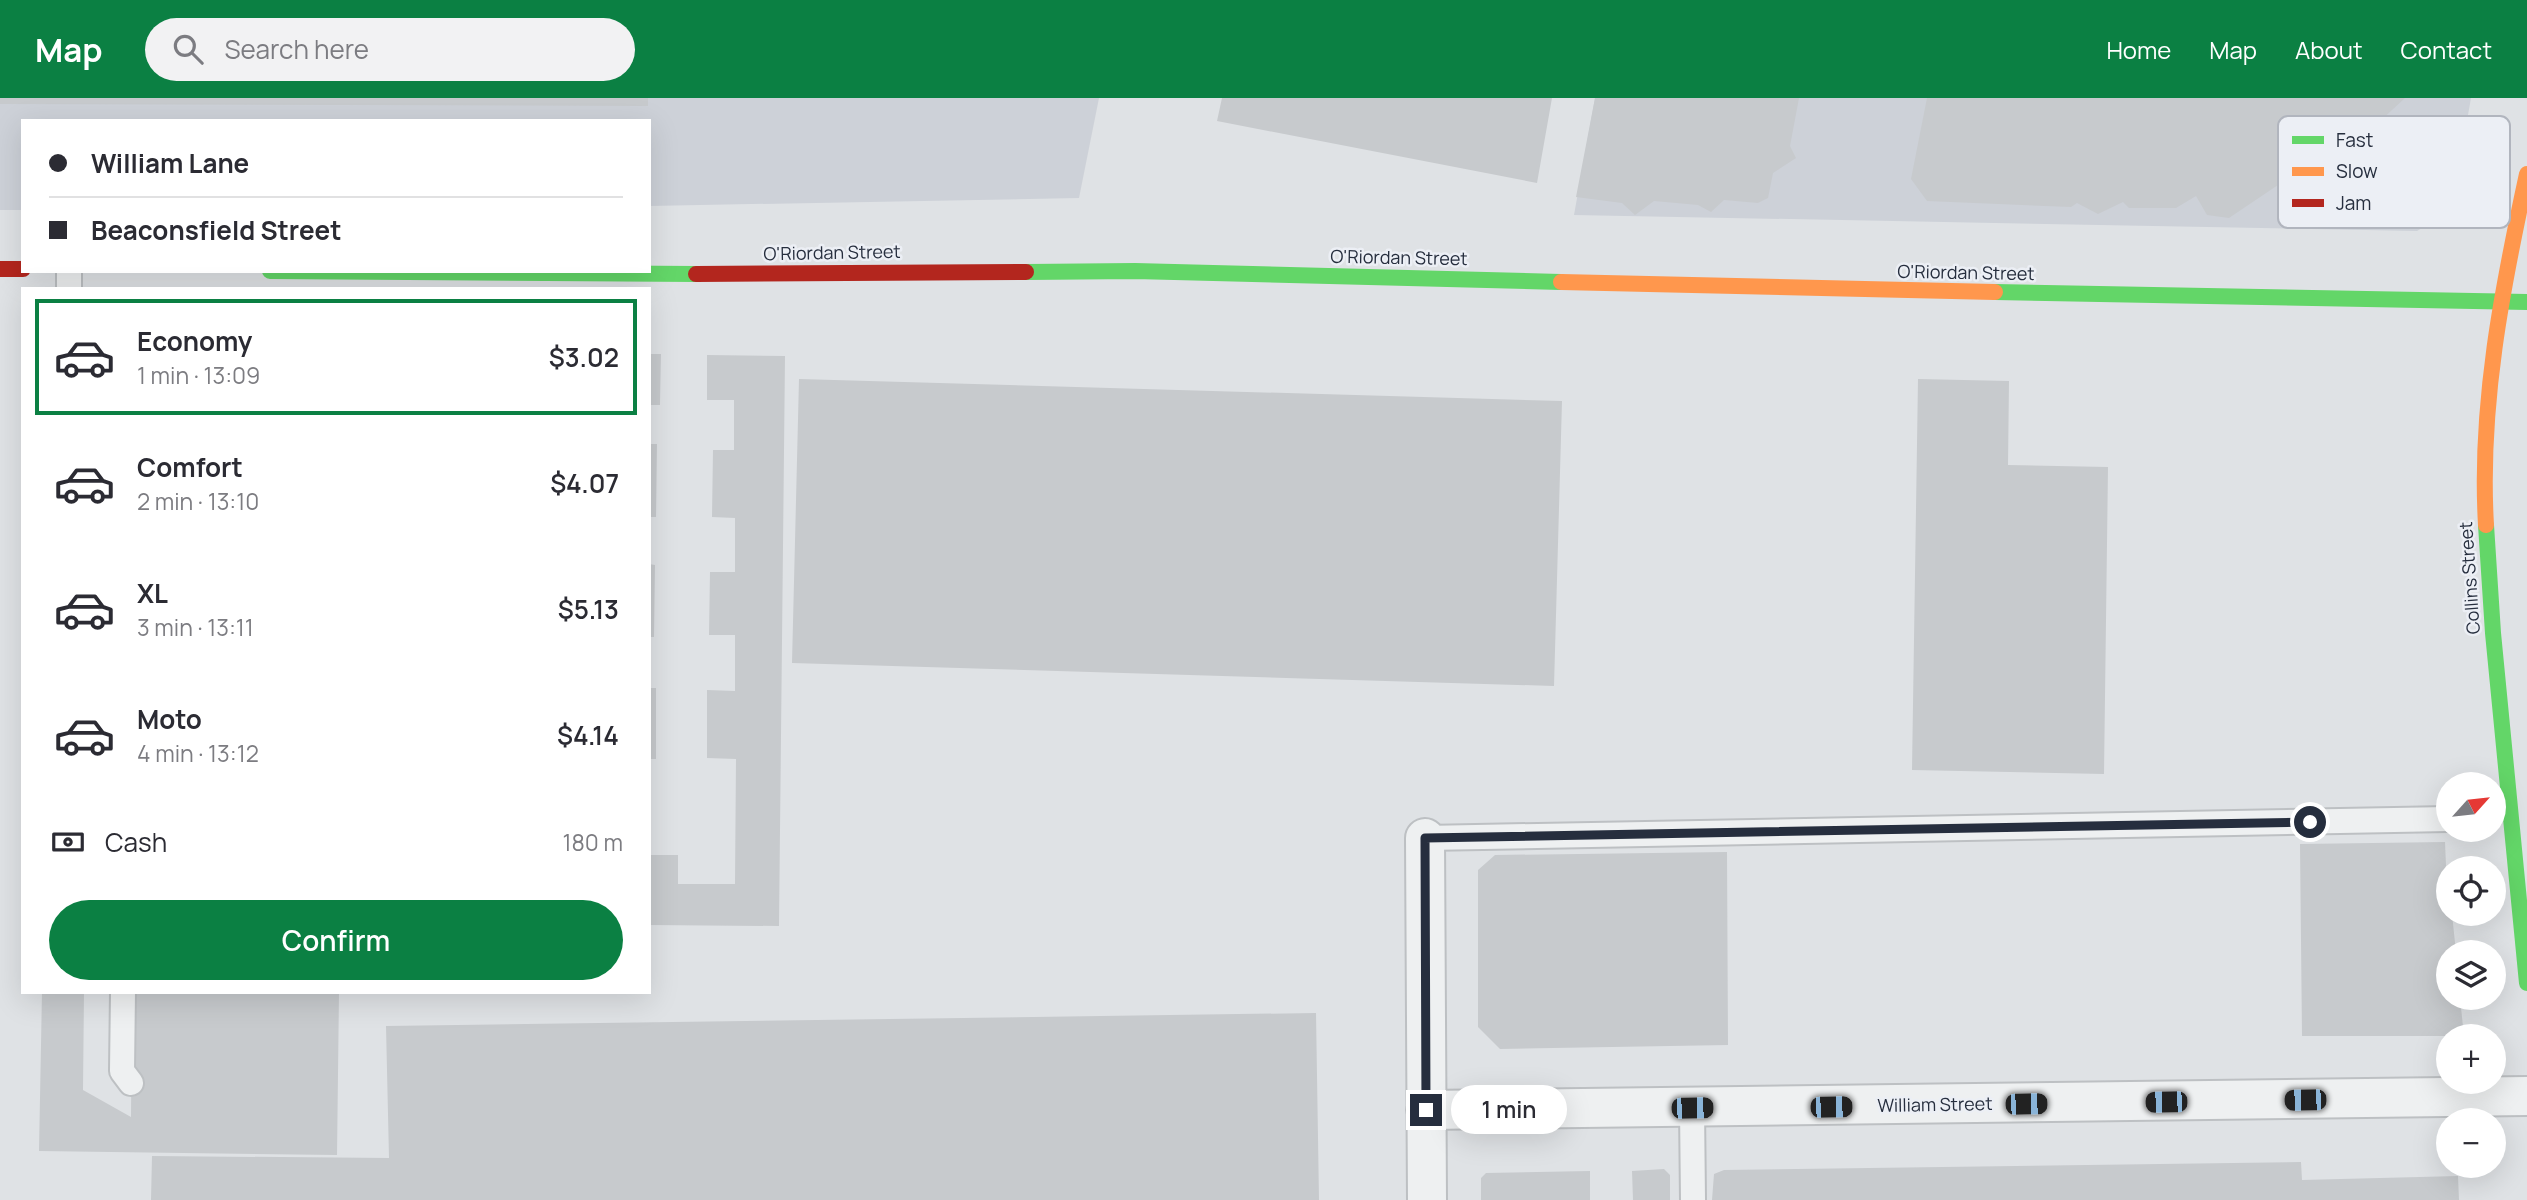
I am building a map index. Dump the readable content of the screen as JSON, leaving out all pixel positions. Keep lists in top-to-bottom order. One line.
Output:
{"streets":{"main road":["O'Riordan Street","Collins Street"],"street":["William Street"]},"crossings":[["O'Riordan Street","Collins Street"]],"legend":["Fast","Slow","Jam"],"north":"top right","page":{"header":"Map","search":"Search here","nav":["Home","Map","About","Contact"],"banner":["William Lane","Beaconsfield Street"],"list":[{"name":"Economy","note":"1 min · 13:09","value":"$3.02"},{"name":"Comfort","note":"2 min · 13:10","value":"$4.07"},{"name":"XL","note":"3 min · 13:11","value":"$5.13"},{"name":"Moto","note":"4 min · 13:12","value":"$4.14"}],"map_buttons":["+","−"],"pay":["Cash","180 m"],"buttons":"Confirm","bubble":"1 min"}}
